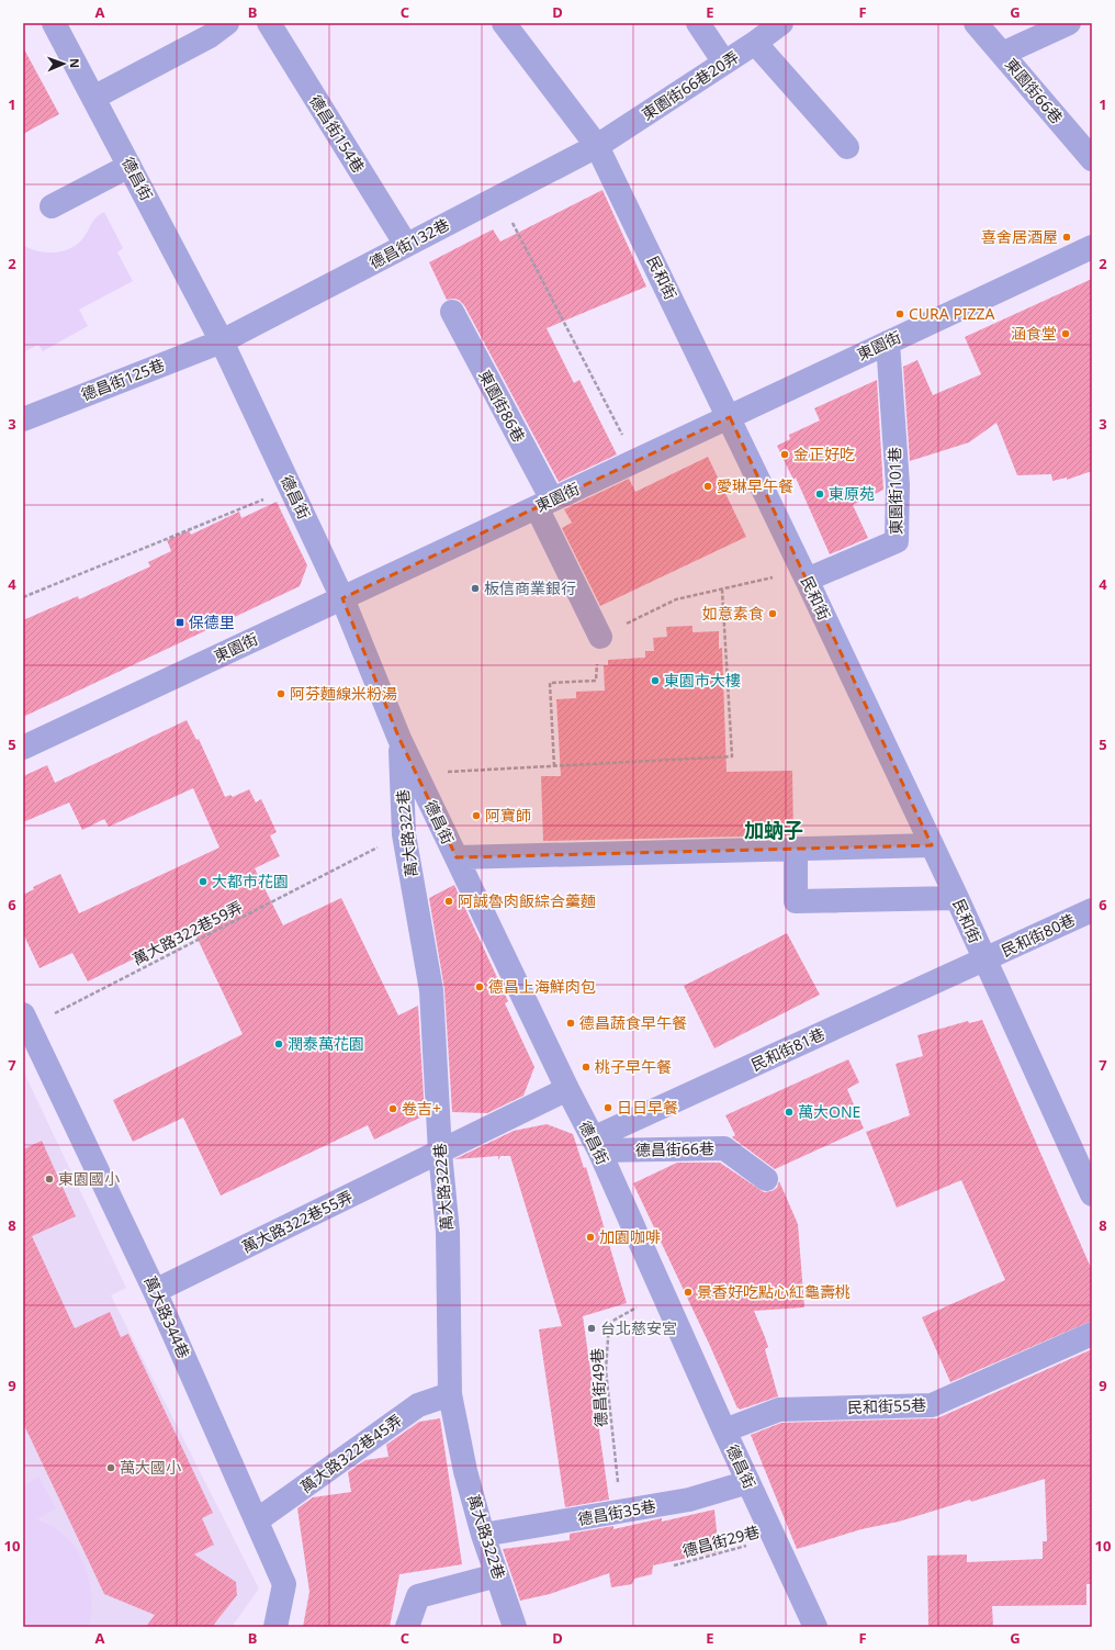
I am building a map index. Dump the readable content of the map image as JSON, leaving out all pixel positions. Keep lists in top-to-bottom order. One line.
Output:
{"streets":{"street":["東園街66巷20弄","東園街66巷","德昌街154巷","德昌街","德昌街132巷","民和街","東園街","德昌街125巷","東園街86巷","東園街101巷","萬大路322巷","民和街80巷","民和街81巷","德昌街66巷","萬大路322巷55弄","萬大路344巷","民和街55巷","萬大路322巷45弄","德昌街35巷"],"path":["萬大路322巷59弄","德昌街49巷","德昌街29巷"]},"crossings":[["東園街66巷20弄","德昌街132巷"],["東園街66巷20弄","民和街"],["德昌街154巷","德昌街132巷"],["德昌街","德昌街132巷"],["德昌街","東園街"],["德昌街","德昌街125巷"],["德昌街","萬大路322巷"],["德昌街","民和街81巷"],["德昌街","德昌街66巷"],["德昌街","萬大路322巷55弄"],["德昌街","德昌街49巷"],["德昌街","民和街55巷"],["德昌街","德昌街35巷"],["德昌街","德昌街29巷"],["德昌街132巷","民和街"],["德昌街132巷","德昌街125巷"],["民和街","東園街"],["民和街","東園街101巷"],["民和街","民和街80巷"],["民和街","民和街81巷"],["東園街","東園街86巷"],["東園街","東園街101巷"],["萬大路322巷","萬大路322巷59弄"],["萬大路322巷","萬大路322巷55弄"],["萬大路322巷","萬大路322巷45弄"],["萬大路322巷","德昌街35巷"],["萬大路322巷59弄","萬大路344巷"],["民和街80巷","民和街81巷"],["民和街81巷","德昌街66巷"],["萬大路322巷55弄","萬大路344巷"],["萬大路344巷","萬大路322巷45弄"],["德昌街49巷","德昌街35巷"]],"districts":["加蚋子"],"places":{"other":["喜舍居酒屋","CURA PIZZA","涵食堂","金正好吃","愛琳早午餐","東原苑","板信商業銀行","如意素食","東園市大樓","阿芬麵線米粉湯","阿寶師","大都市花園","阿誠魯肉飯綜合羹麵","德昌上海鮮肉包","德昌蔬食早午餐","潤泰萬花園","桃子早午餐","日日早餐","卷吉+","萬大ONE","東園國小","加園咖啡","景香好吃點心紅龜壽桃","台北慈安宮","萬大國小"],"transit":["保德里"]},"north":"right","grid":{"columns":["A","B","C","D","E","F","G"],"rows":["1","2","3","4","5","6","7","8","9","10"]}}
